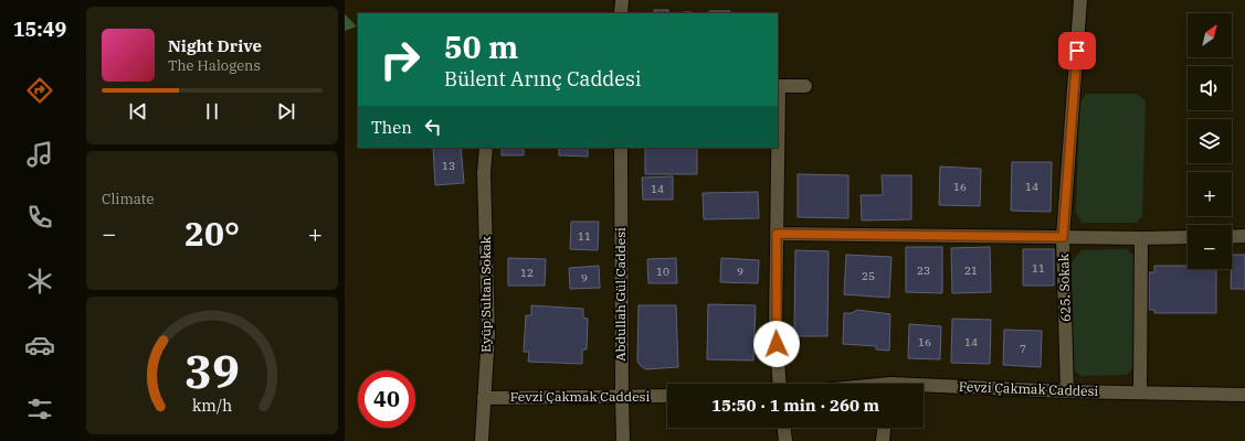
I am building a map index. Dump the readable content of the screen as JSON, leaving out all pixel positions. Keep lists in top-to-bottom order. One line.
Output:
{"streets":{"street":["625. Sokak","Eyüp Sultan Sokak","Abdullah Gül Caddesi","Fevzi Çakmak Caddesi"]},"crossings":[["625. Sokak","Fevzi Çakmak Caddesi"],["Eyüp Sultan Sokak","Fevzi Çakmak Caddesi"],["Abdullah Gül Caddesi","Fevzi Çakmak Caddesi"]],"house_numbers":["13","16","14","14","11","11","23","21","10","9","12","25","9","16","14","7"],"north":"top right","page":{"tabs":"15:49","map_buttons":["+","−"],"turn":["50 m","Bülent Arınç Caddesi"],"song":["Night Drive","The Halogens"],"then":"Then","tile":"Climate","heat":["−","20°","+"],"limit":"40","trip":"15:50 · 1 min · 260 m","gauge":["39","km/h"]}}
